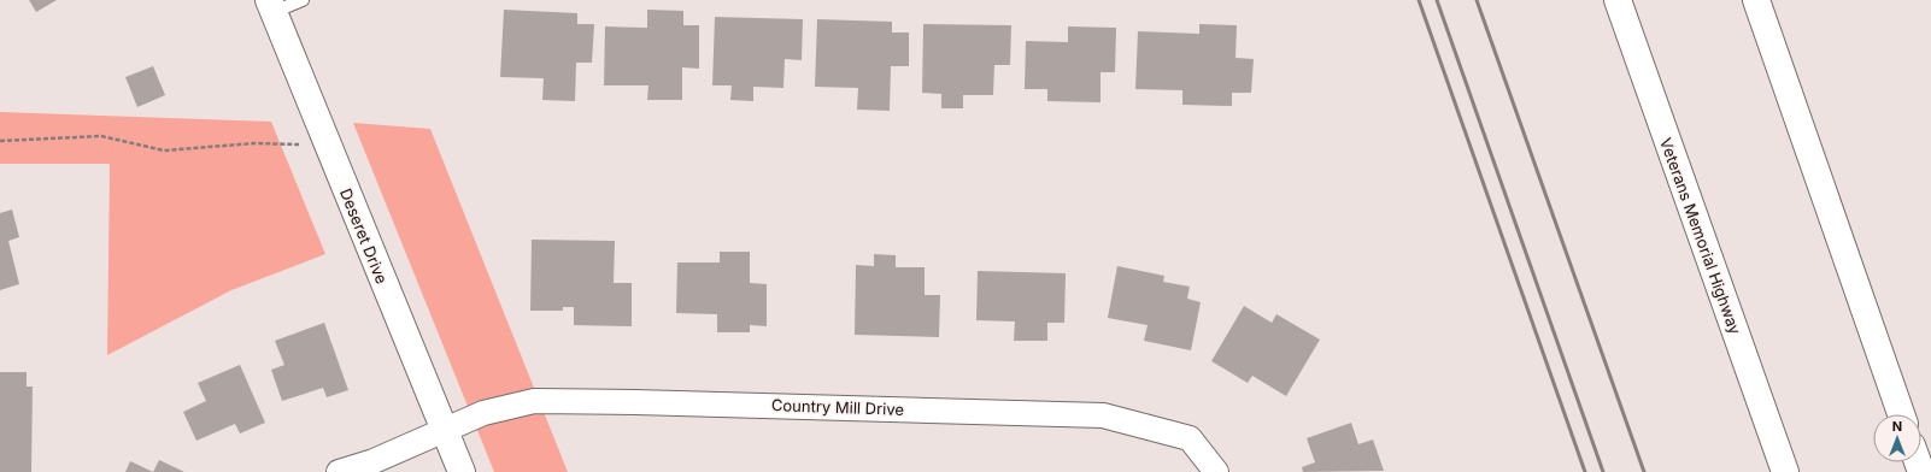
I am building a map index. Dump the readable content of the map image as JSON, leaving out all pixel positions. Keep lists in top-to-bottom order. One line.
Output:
{"streets":{"main road":["Deseret Drive","Veterans Memorial Highway"],"street":["Country Mill Drive"]},"crossings":[["Deseret Drive","Country Mill Drive"]],"north":"top"}
